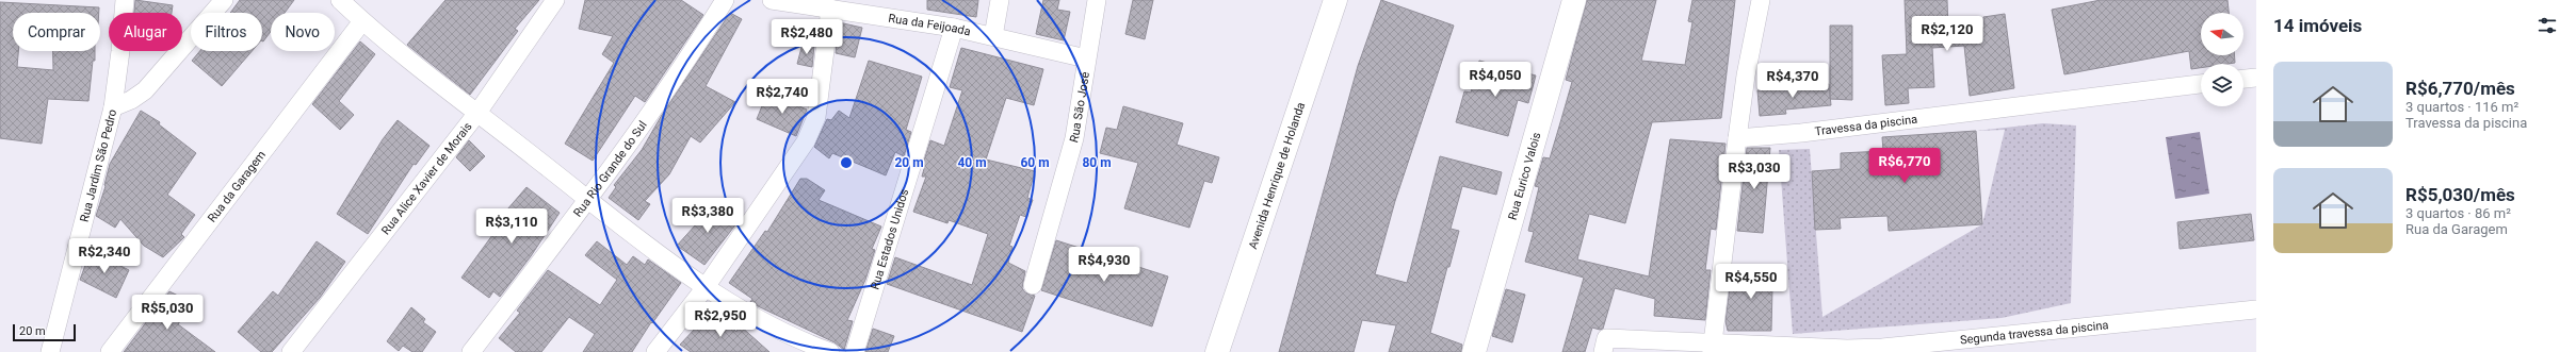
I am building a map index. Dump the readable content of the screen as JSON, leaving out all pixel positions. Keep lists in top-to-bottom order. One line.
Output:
{"streets":{"main road":["Avenida Henrique de Holanda","Rua Eurico Valois"],"street":["Rua da Feijoada","Rua São José","Travessa da piscina","Rua Jardim São Pedro","Rua Rio Grande do Sul","Rua Alice Xavier de Morais","Rua da Garagem","Rua Estados Unidos","Segunda travessa da piscina"]},"crossings":[["Rua da Feijoada","Rua São José"],["Rua da Feijoada","Rua Estados Unidos"]],"scale_bar":"20 m","north":"left","page":{"heading":"14 imóveis","chip":["Comprar","Alugar","Filtros","Novo"],"price":["R$2,120","R$2,480","R$4,050","R$4,370","R$2,740","R$6,770","R$3,030","R$3,380","R$3,110","R$2,340","R$4,930","R$4,550","R$5,030","R$2,950"],"list":[{"name":"R$6,770/mês","note":"3 quartos · 116 m² · Travessa da piscina"},{"name":"R$5,030/mês","note":"3 quartos · 86 m² · Rua da Garagem"}],"scale":"20 m"},"rings":["20 m","40 m","60 m","80 m"]}
